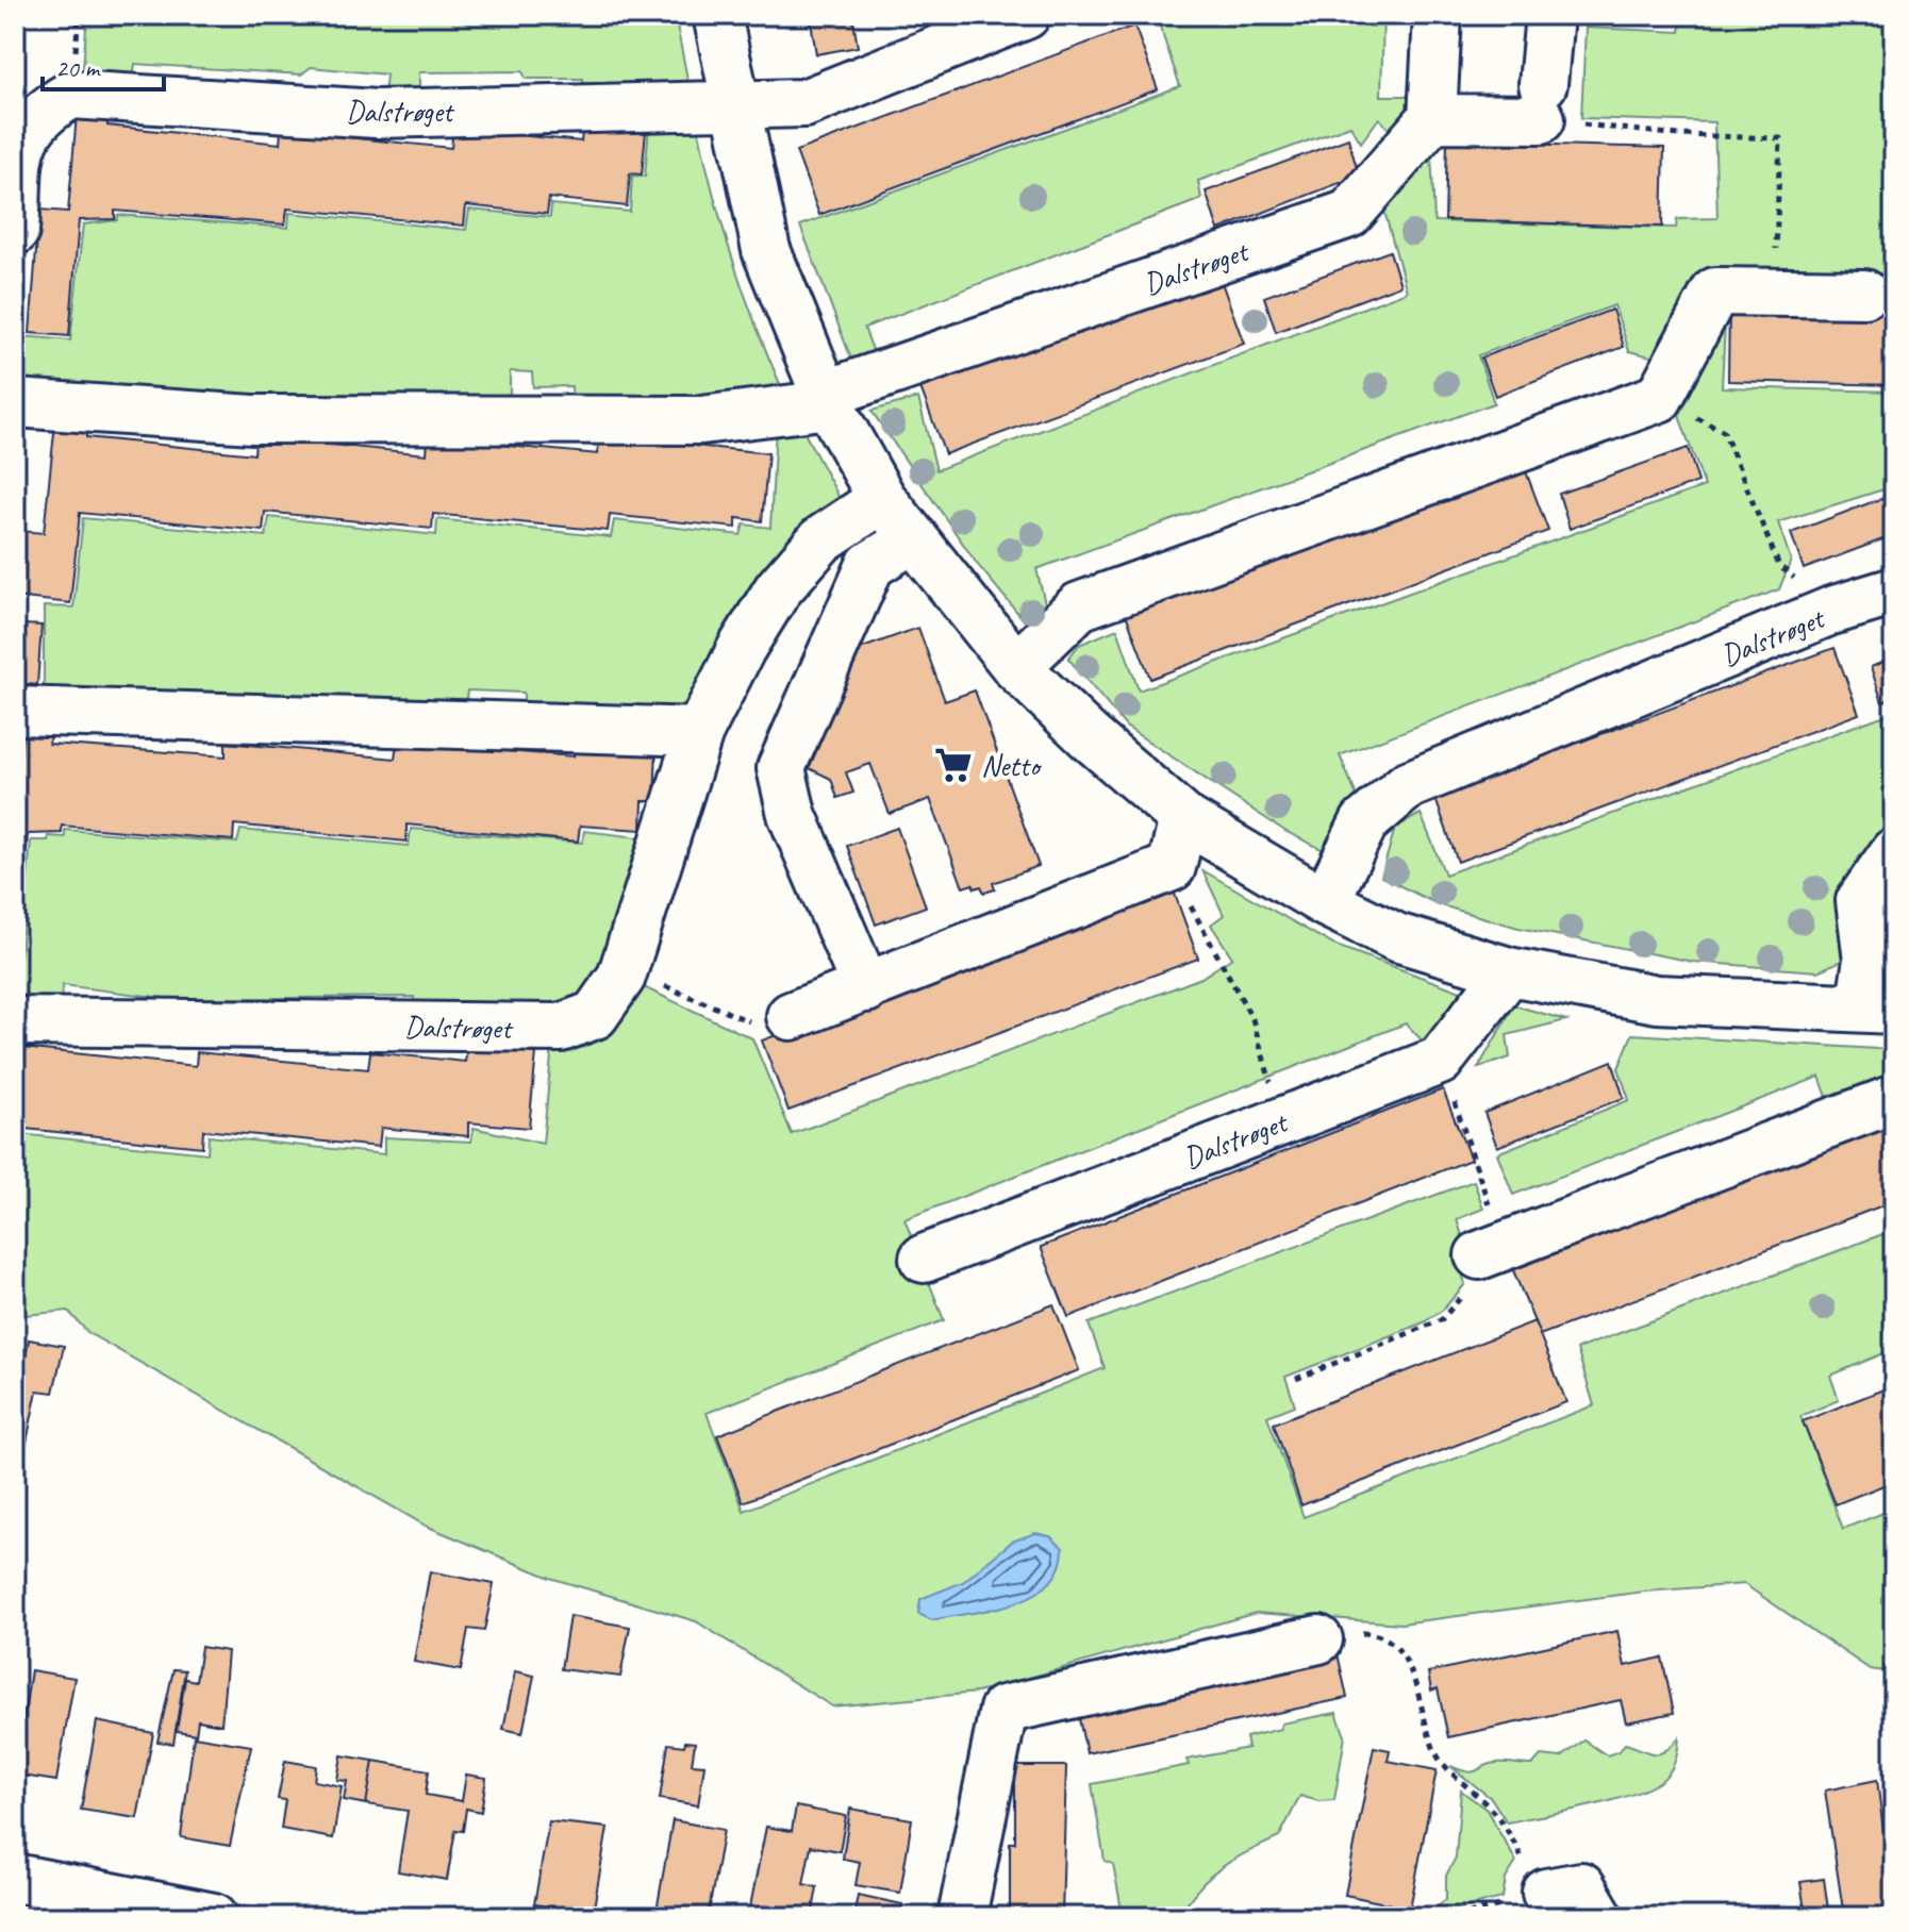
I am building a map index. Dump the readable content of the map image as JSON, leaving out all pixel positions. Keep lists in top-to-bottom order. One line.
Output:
{"streets":{"street":["Dalstrøget"]},"places":{"supermarket":["Netto"]},"scale_bar":"20 m"}
